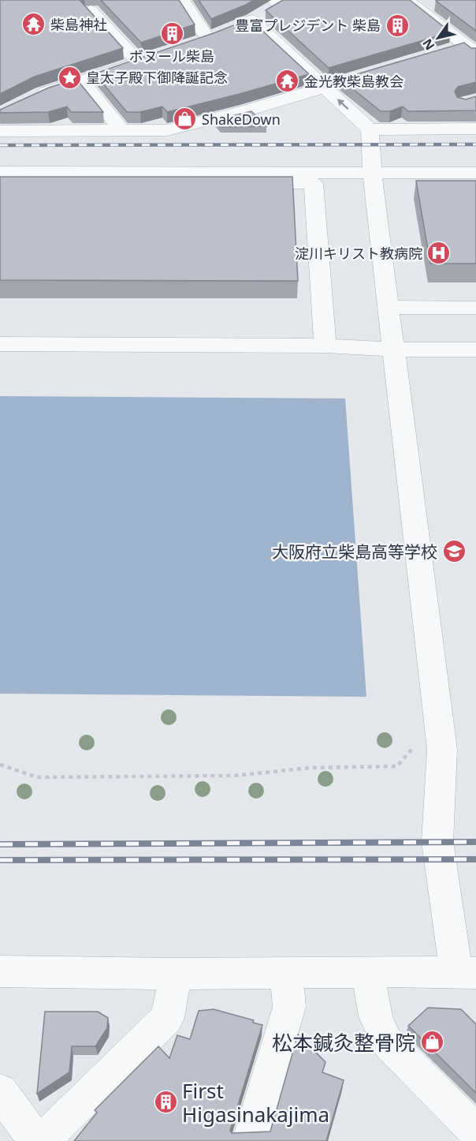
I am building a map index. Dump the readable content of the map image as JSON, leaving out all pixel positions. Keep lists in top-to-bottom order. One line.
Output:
{"places":{"temple":["柴島神社","金光教柴島教会"],"building":["豊富プレジデント 柴島","ボヌール柴島","First Higasinakajima"],"place":["皇太子殿下御降誕記念"],"shop":["ShakeDown","松本鍼灸整骨院"],"hospital":["淀川キリスト教病院"],"school or university":["大阪府立柴島高等学校"]},"north":"bottom left"}
